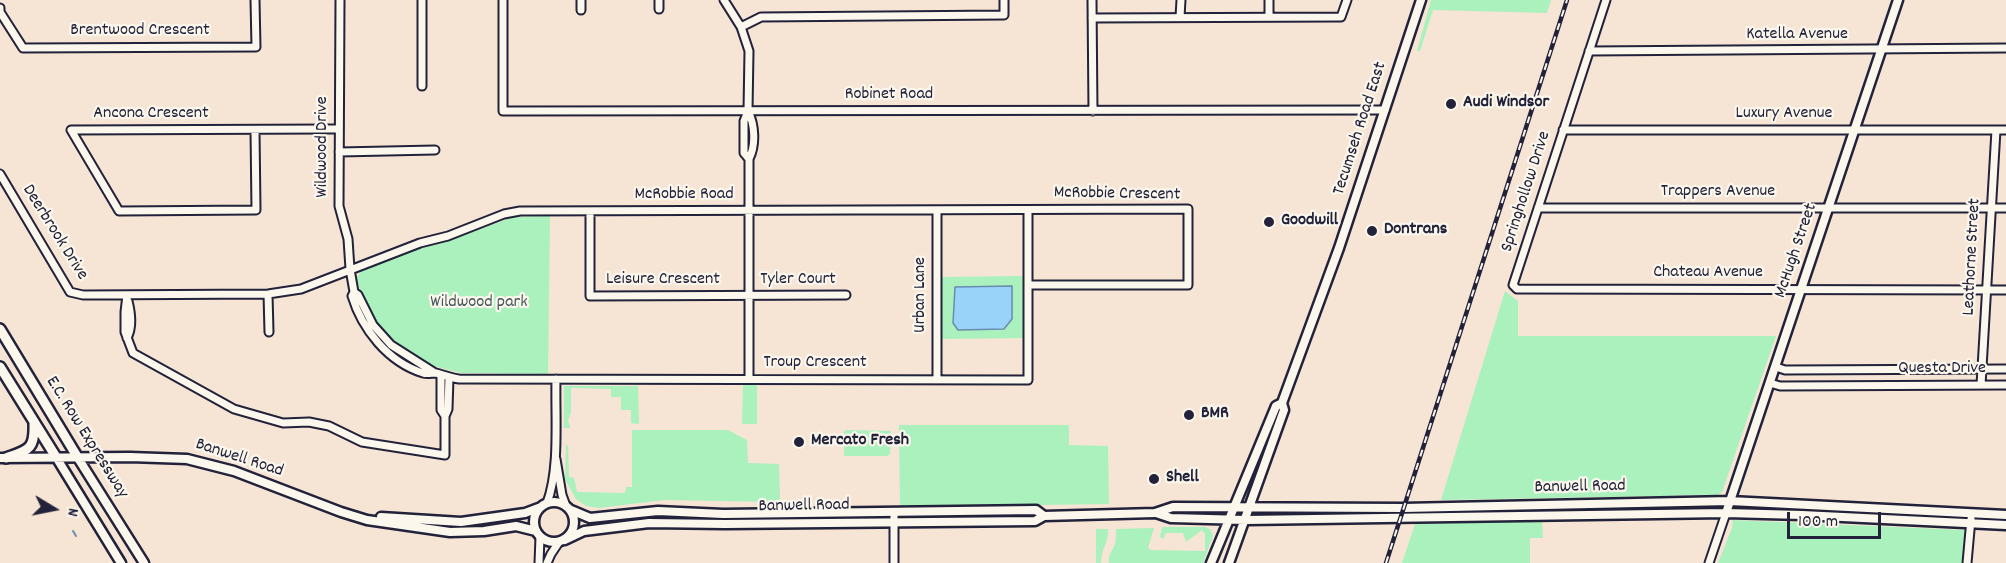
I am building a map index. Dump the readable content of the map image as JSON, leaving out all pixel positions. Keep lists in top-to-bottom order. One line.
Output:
{"streets":{"highway":["E.C. Row Expressway"],"main road":["Tecumseh Road East","McHugh Street","Banwell Road"],"street":["Brentwood Crescent","Katella Avenue","Robinet Road","Ancona Crescent","Luxury Avenue","Wildwood Drive","Springhollow Drive","Trappers Avenue","McRobbie Crescent","McRobbie Road","Deerbrook Drive","Leathorne Street","Chateau Avenue","Leisure Crescent","Tyler Court","Urban Lane","Troup Crescent","Questa Drive"]},"crossings":[["Katella Avenue","Springhollow Drive"],["Katella Avenue","McHugh Street"],["Robinet Road","Tecumseh Road East"],["Ancona Crescent","Wildwood Drive"],["Luxury Avenue","Springhollow Drive"],["Luxury Avenue","McHugh Street"],["Luxury Avenue","Leathorne Street"],["Tecumseh Road East","Banwell Road"],["Wildwood Drive","McRobbie Road"],["Wildwood Drive","Troup Crescent"],["Springhollow Drive","Trappers Avenue"],["Springhollow Drive","Chateau Avenue"],["Trappers Avenue","McHugh Street"],["Trappers Avenue","Leathorne Street"],["McRobbie Crescent","McRobbie Road"],["McRobbie Crescent","Troup Crescent"],["McRobbie Road","Deerbrook Drive"],["McRobbie Road","Leisure Crescent"],["McRobbie Road","Urban Lane"],["McRobbie Road","Troup Crescent"],["McHugh Street","Chateau Avenue"],["McHugh Street","Questa Drive"],["McHugh Street","Banwell Road"],["Leathorne Street","Chateau Avenue"],["Leathorne Street","Questa Drive"],["Leisure Crescent","Tyler Court"],["Urban Lane","Troup Crescent"],["E.C. Row Expressway","Banwell Road"]],"parks":["Wildwood park"],"places":["Audi Windsor","Goodwill","Dontrans","BMR","Mercato Fresh","Shell"],"scale_bar":"100 m","north":"right"}
